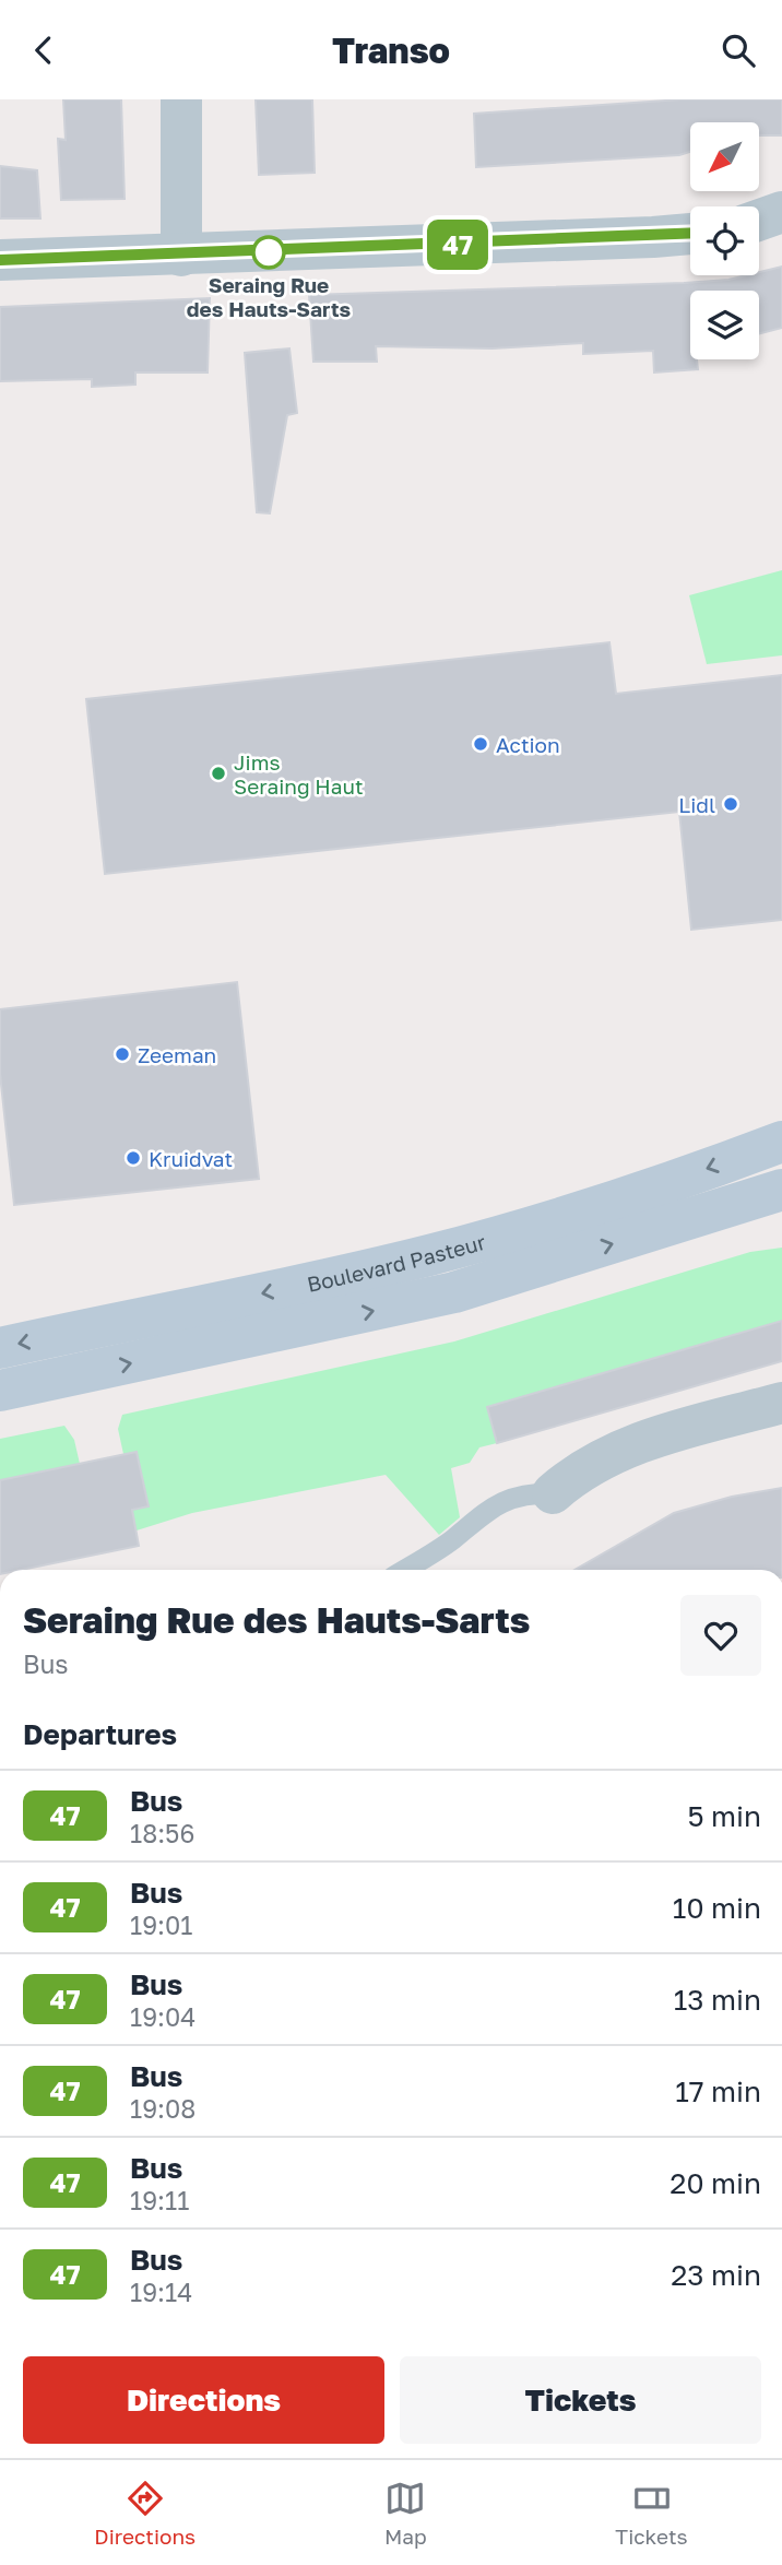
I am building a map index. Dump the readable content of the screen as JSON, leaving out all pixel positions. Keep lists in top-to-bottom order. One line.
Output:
{"streets":{"street":["Boulevard Pasteur"]},"places":["Seraing Rue des Hauts-Sarts","Action","Jims Seraing Haut","Lidl","Zeeman","Kruidvat"],"lines":["bus line 47"],"north":"bottom left","page":{"header":"Transo","on_map":"47","heading":[["Seraing Rue des Hauts-Sarts","Bus"],"Departures"],"list":[{"mark":"47","name":"Bus","note":"18:56","value":"5 min"},{"mark":"47","name":"Bus","note":"19:01","value":"10 min"},{"mark":"47","name":"Bus","note":"19:04","value":"13 min"},{"mark":"47","name":"Bus","note":"19:08","value":"17 min"},{"mark":"47","name":"Bus","note":"19:11","value":"20 min"},{"mark":"47","name":"Bus","note":"19:14","value":"23 min"}],"buttons":["Directions","Tickets"],"tabs":["Directions","Map","Tickets"]}}
